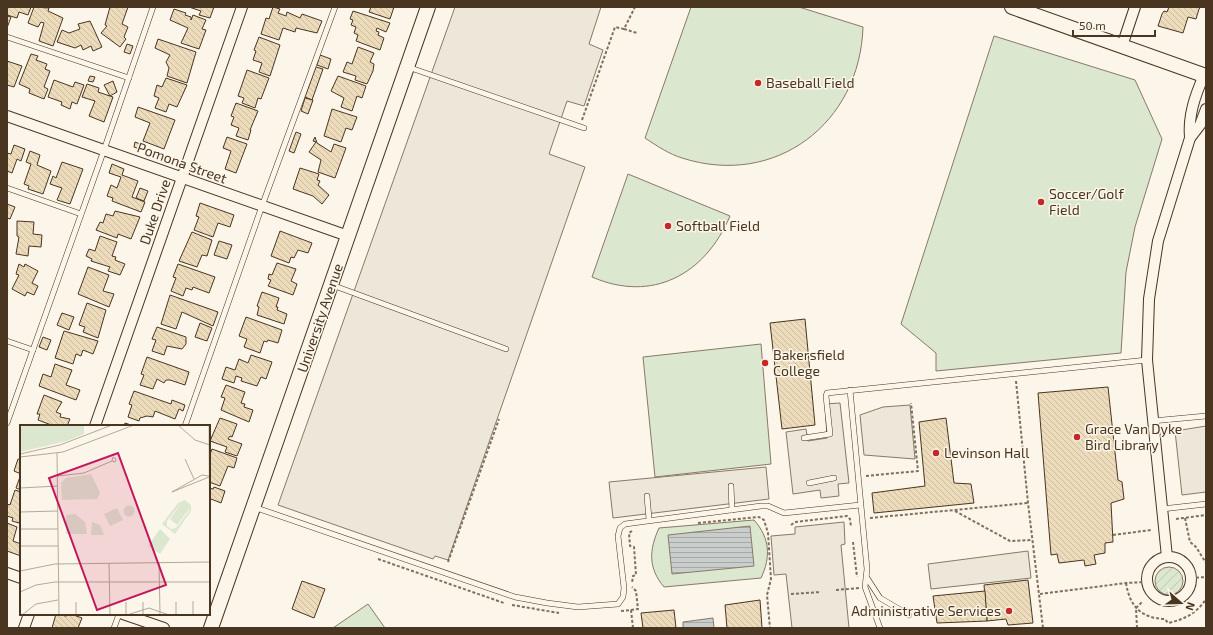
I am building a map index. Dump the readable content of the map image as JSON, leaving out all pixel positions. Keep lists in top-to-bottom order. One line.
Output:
{"streets":{"street":["Pomona Street","Duke Drive","University Avenue"]},"crossings":[["Pomona Street","Duke Drive"],["Pomona Street","University Avenue"]],"places":["Baseball Field","Soccer/Golf Field","Softball Field","Bakersfield College","Grace Van Dyke Bird Library","Levinson Hall","Administrative Services"],"scale_bar":"50 m","north":"right"}
